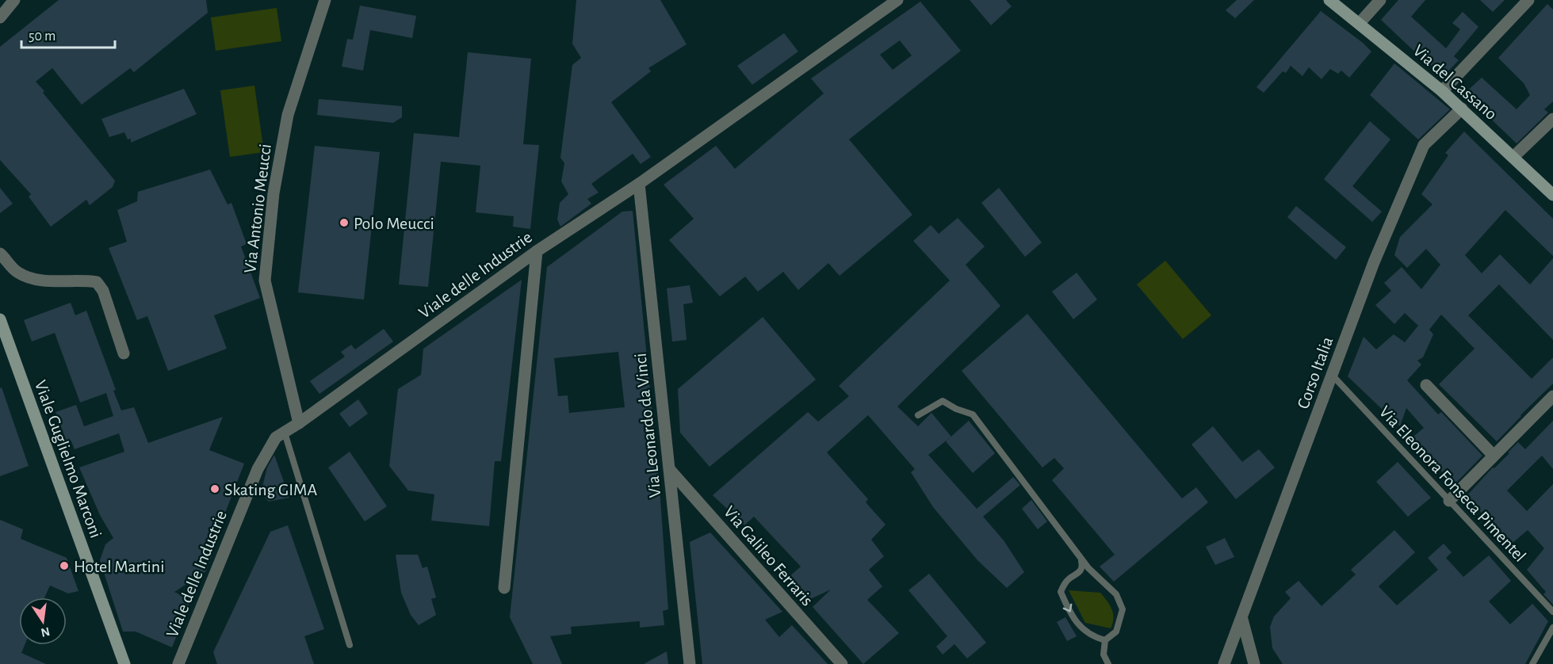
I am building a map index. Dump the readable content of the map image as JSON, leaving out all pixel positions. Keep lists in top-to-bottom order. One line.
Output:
{"streets":{"street":["Via del Cassano","Via Antonio Meucci","Viale delle Industrie","Corso Italia","Via Leonardo da Vinci","Viale Guglielmo Marconi","Via Galileo Ferraris"],"lane":["Via Eleonora Fonseca Pimentel"]},"crossings":[["Via del Cassano","Corso Italia"],["Via Antonio Meucci","Viale delle Industrie"],["Viale delle Industrie","Via Leonardo da Vinci"],["Corso Italia","Via Eleonora Fonseca Pimentel"],["Via Leonardo da Vinci","Via Galileo Ferraris"]],"places":["Polo Meucci","Skating GIMA","Hotel Martini"],"scale_bar":"50 m","north":"bottom"}
